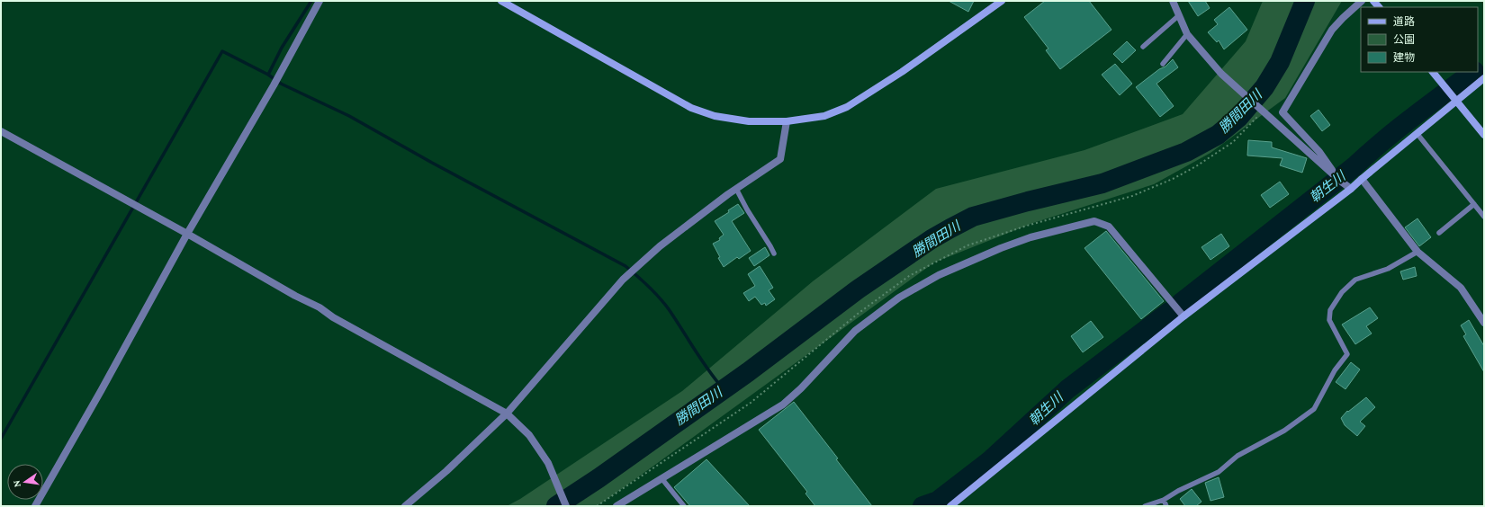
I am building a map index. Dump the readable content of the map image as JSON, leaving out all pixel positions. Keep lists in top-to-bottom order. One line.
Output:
{"water":["勝間田川","朝生川"],"legend":["道路","公園","建物"],"north":"left"}
